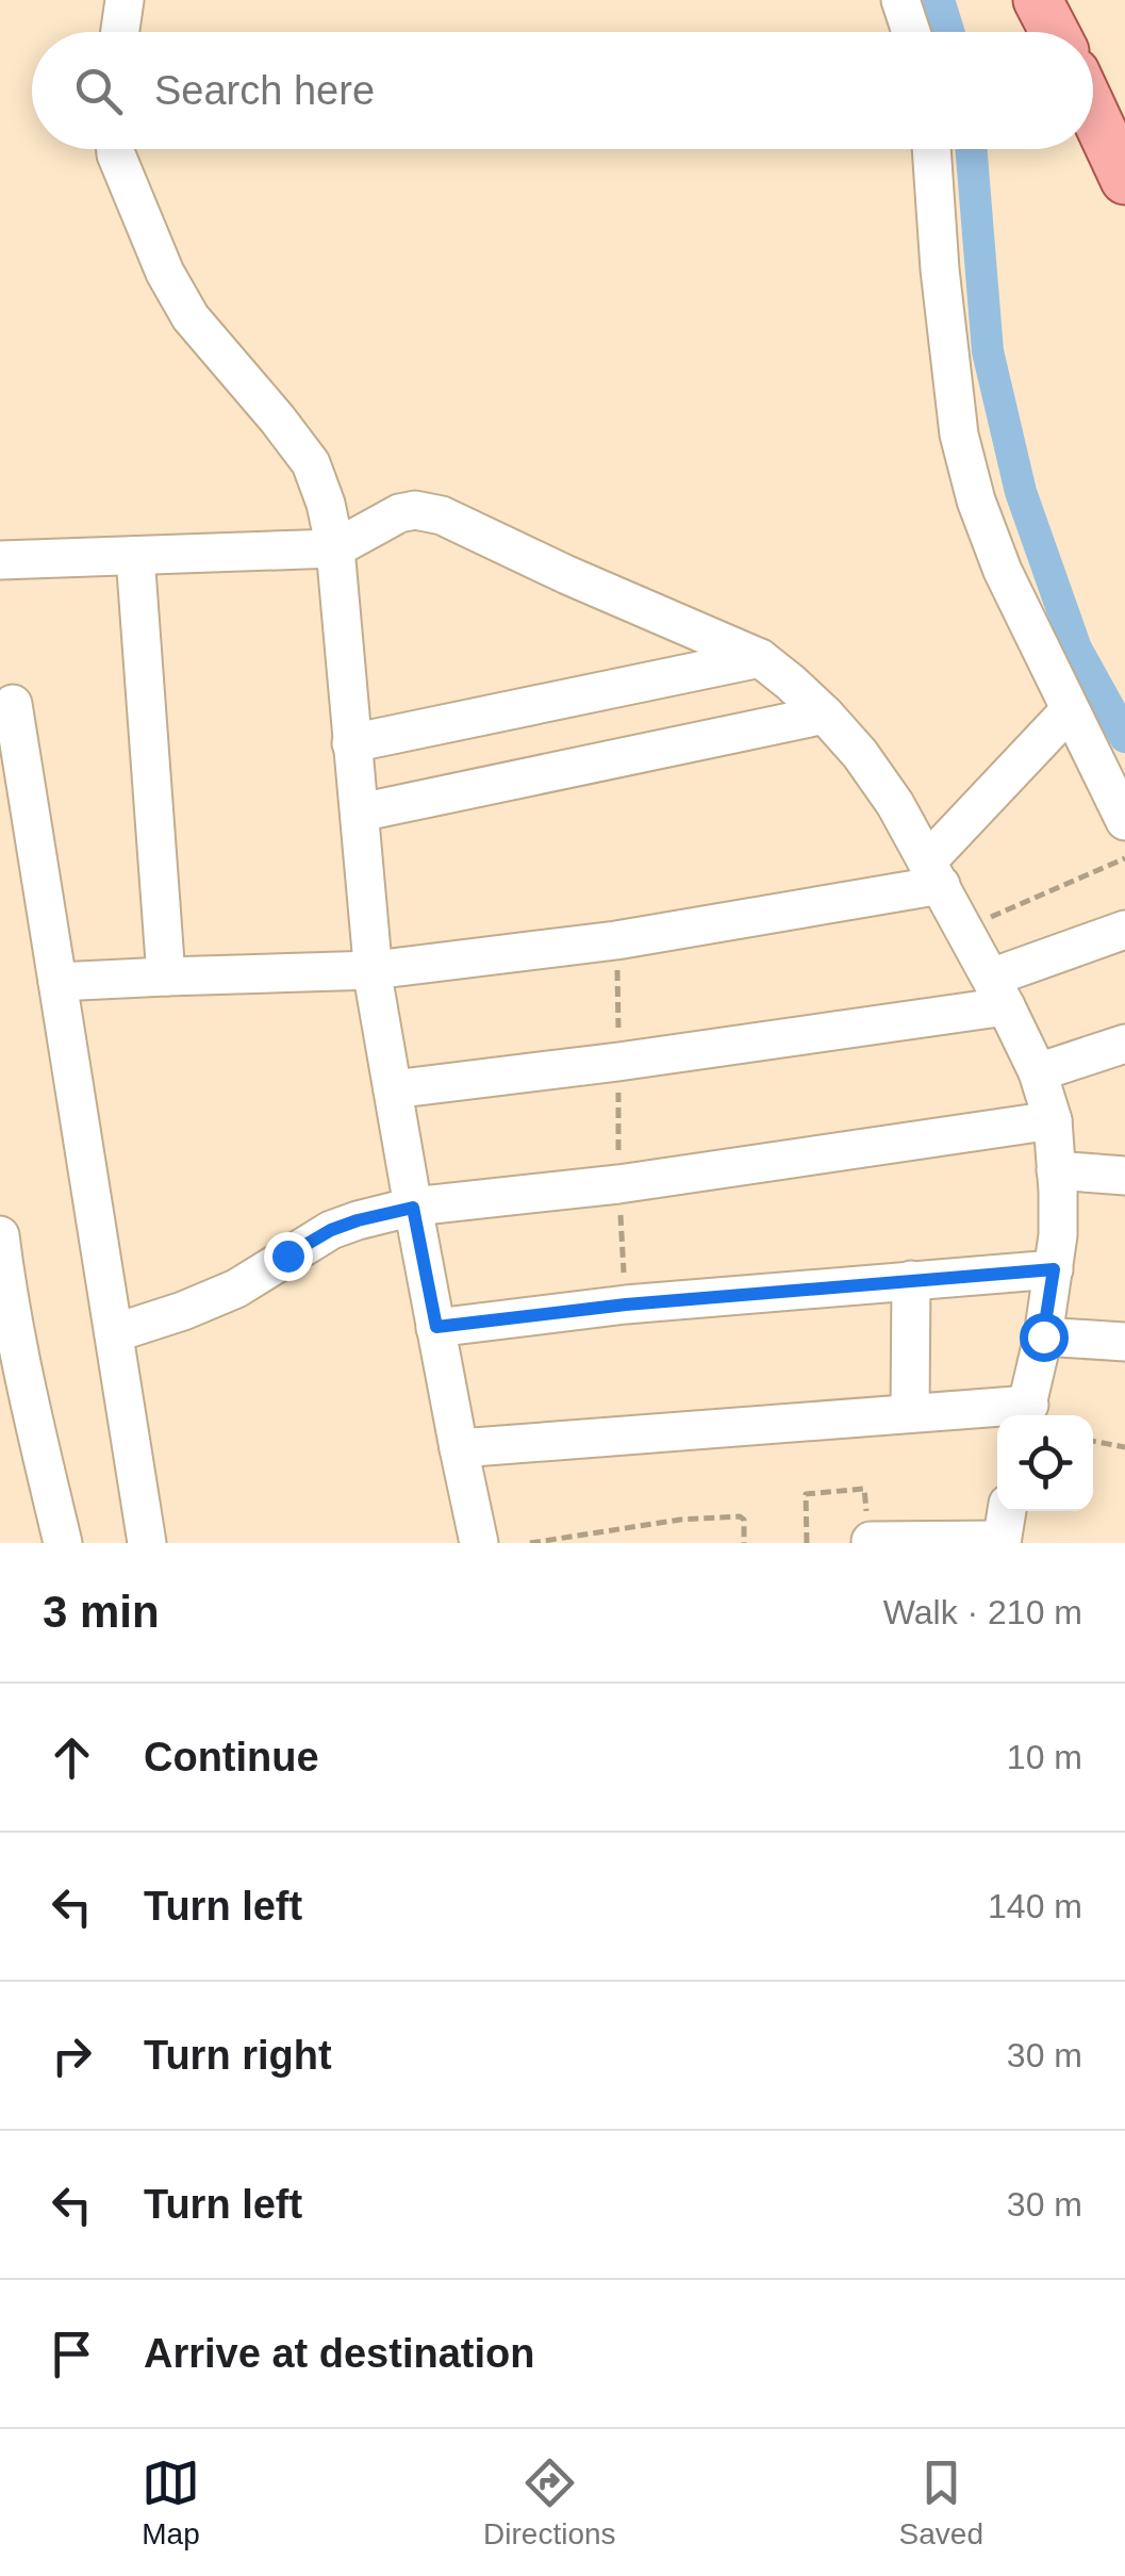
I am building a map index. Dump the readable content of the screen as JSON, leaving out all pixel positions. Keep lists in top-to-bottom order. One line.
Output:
{"page":{"search":"Search here","heading":["3 min","Walk · 210 m"],"list":[["Continue","10 m"],["Turn left","140 m"],["Turn right","30 m"],["Turn left","30 m"],"Arrive at destination"],"nav":["Map","Directions","Saved"]}}
